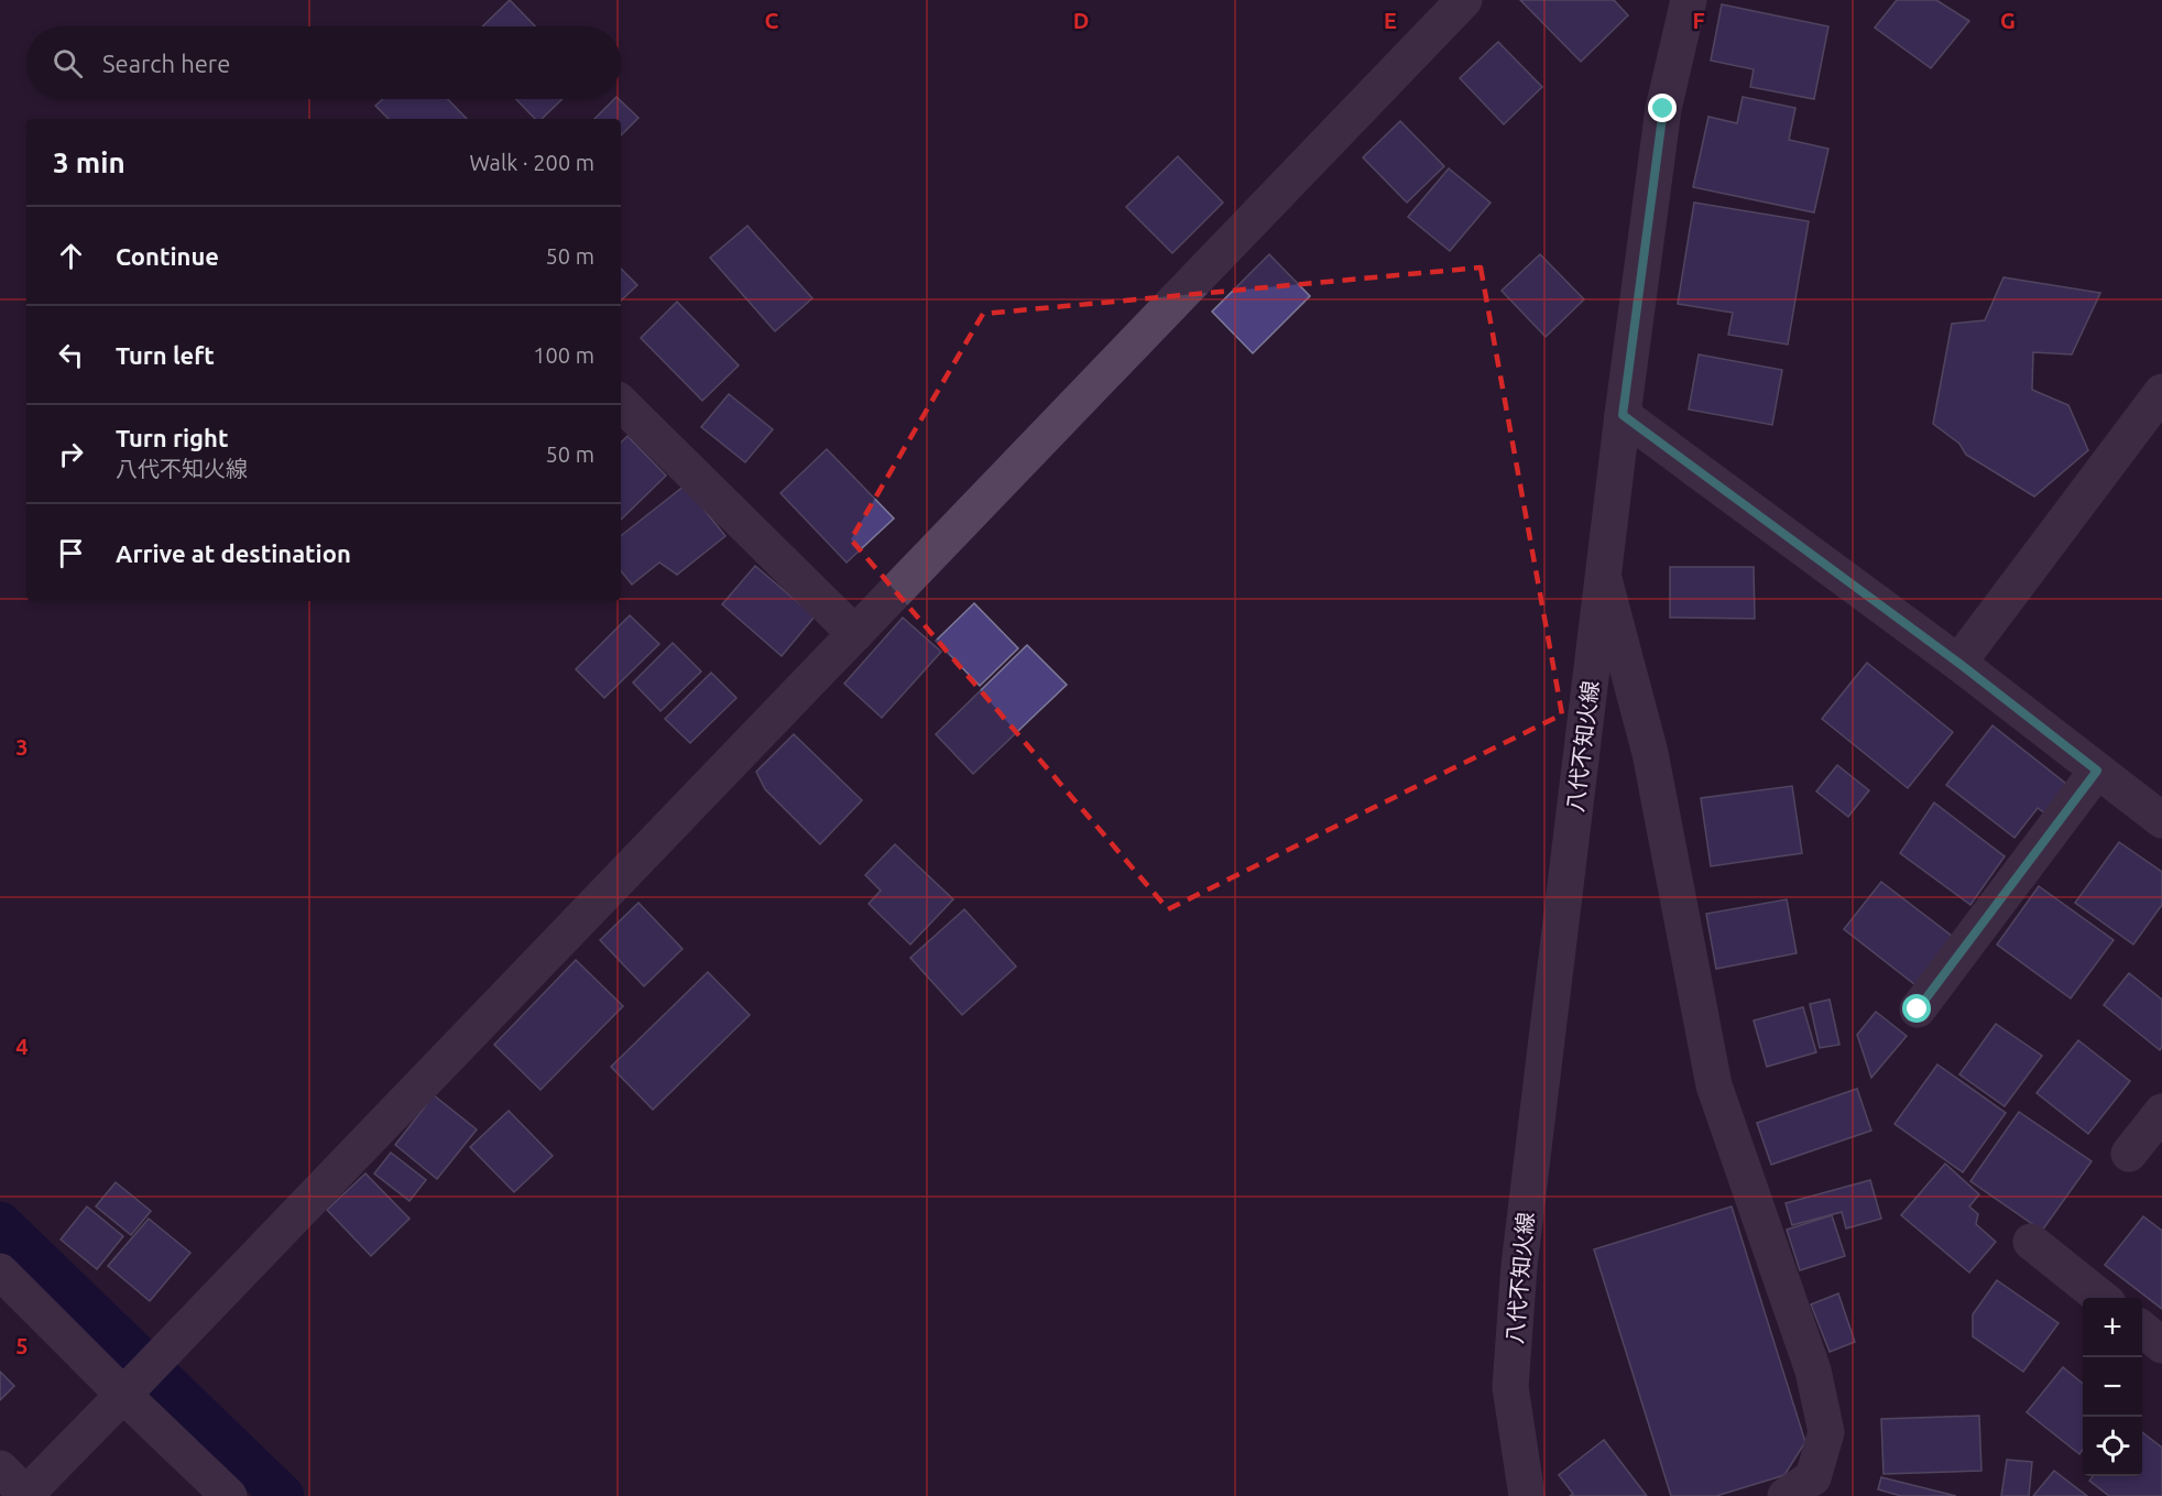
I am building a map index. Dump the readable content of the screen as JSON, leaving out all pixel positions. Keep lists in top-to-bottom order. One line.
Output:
{"streets":{"street":["八代不知火線"]},"page":{"search":"Search here","heading":["3 min","Walk · 200 m"],"list":[["Continue","50 m"],["Turn left","100 m"],["Turn right","八代不知火線","50 m"],"Arrive at destination"],"map_buttons":["+","−"]},"grid":{"columns":["C","D","E","F","G"],"rows":["3","4","5"]}}
